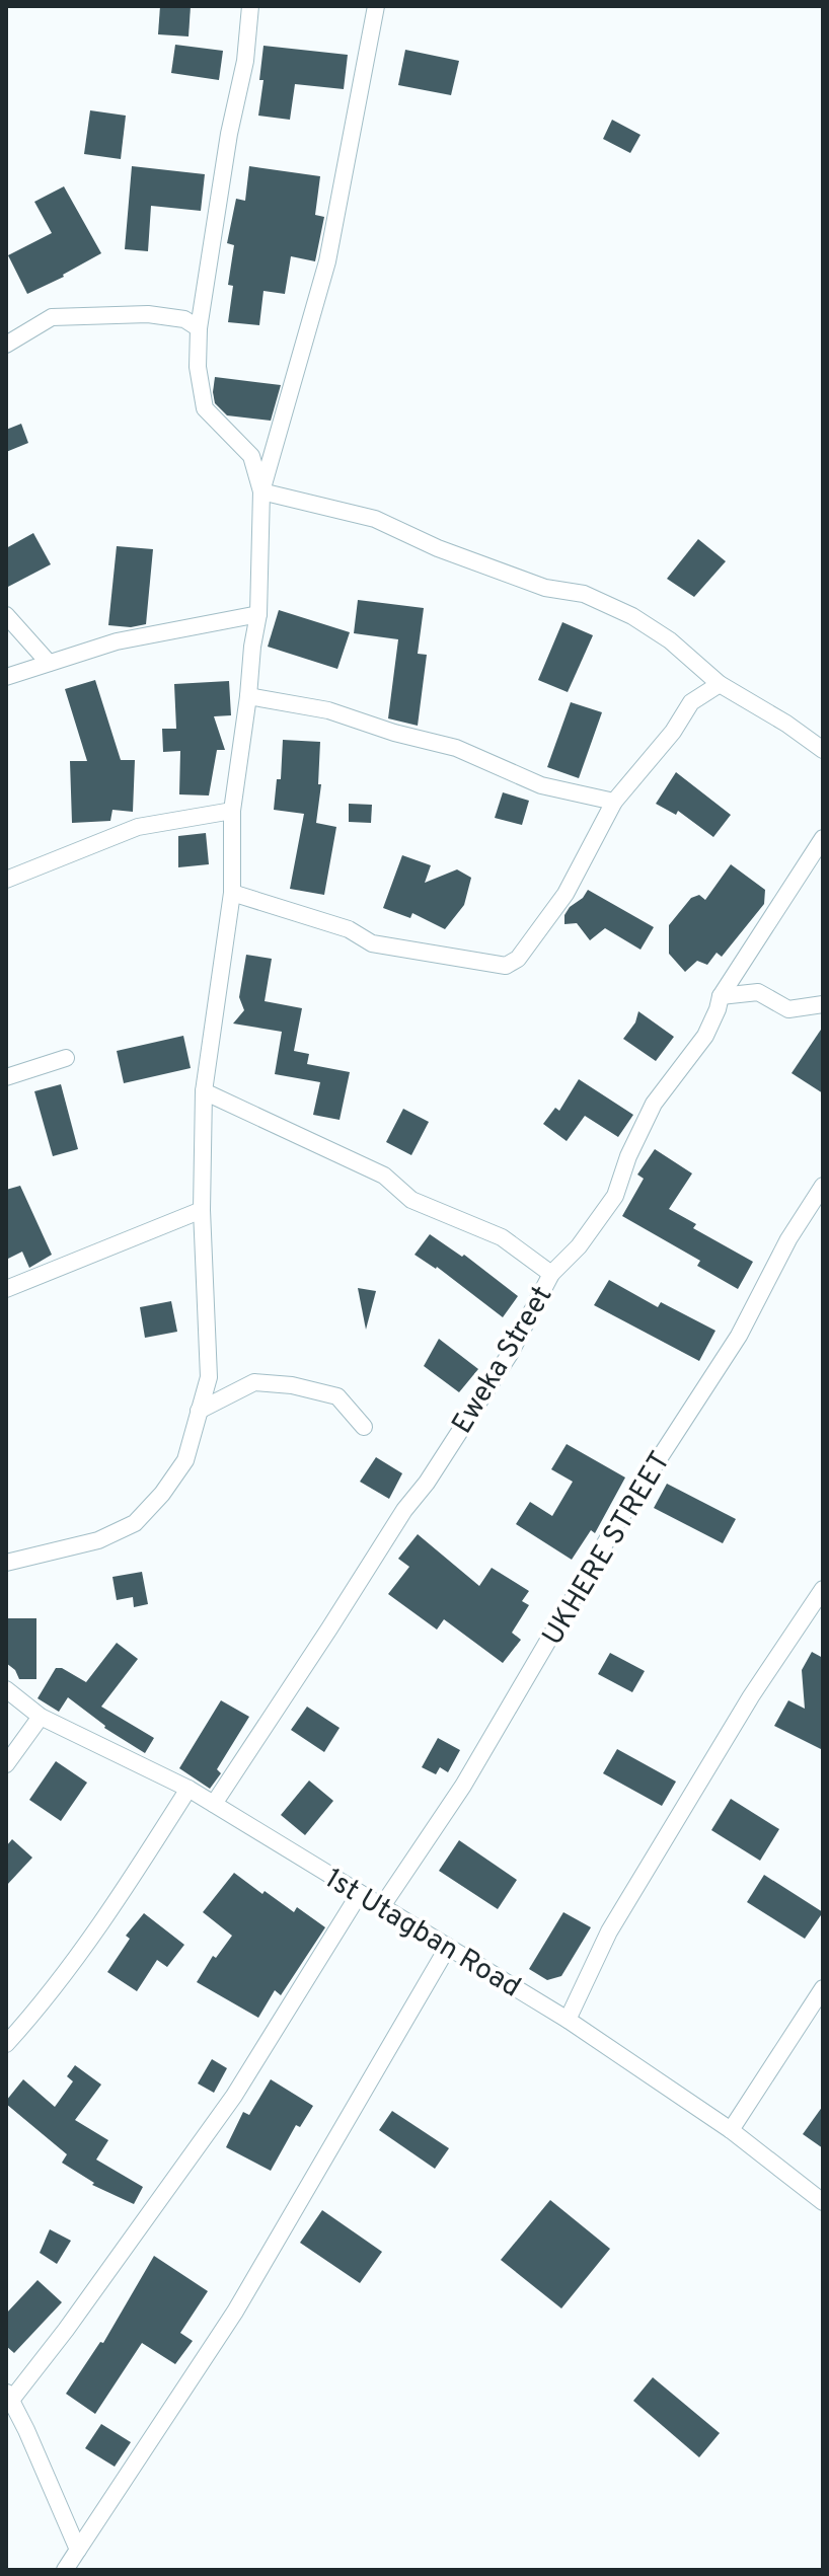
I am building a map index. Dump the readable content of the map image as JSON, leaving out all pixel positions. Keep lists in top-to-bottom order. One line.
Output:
{"streets":{"street":["Eweka Street","UKHERE STREET","1st Utagban Road"]},"crossings":[["Eweka Street","1st Utagban Road"],["UKHERE STREET","1st Utagban Road"]]}
